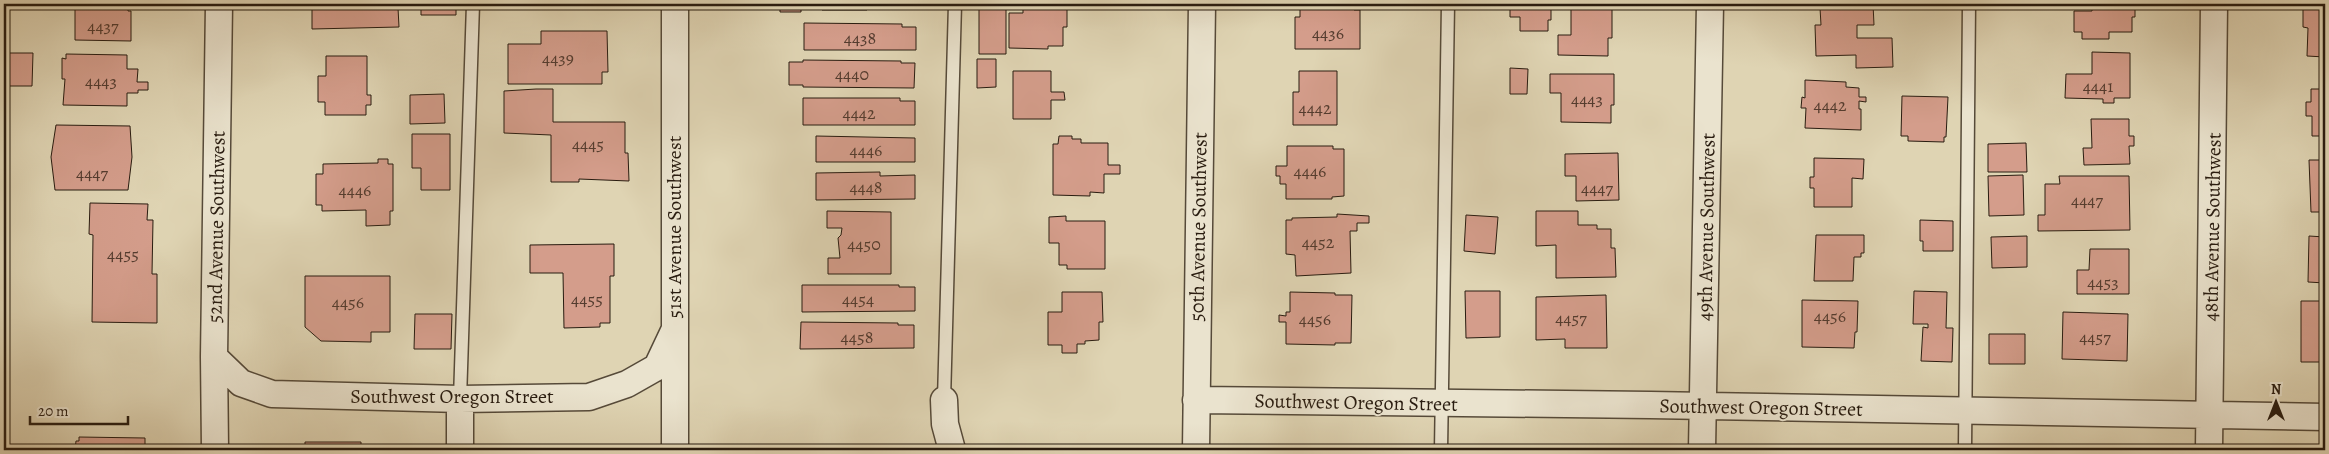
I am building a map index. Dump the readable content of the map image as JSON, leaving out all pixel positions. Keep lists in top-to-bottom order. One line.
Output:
{"streets":{"street":["52nd Avenue Southwest","51st Avenue Southwest","50th Avenue Southwest","49th Avenue Southwest","48th Avenue Southwest","Southwest Oregon Street"]},"crossings":[["52nd Avenue Southwest","Southwest Oregon Street"],["51st Avenue Southwest","Southwest Oregon Street"],["50th Avenue Southwest","Southwest Oregon Street"],["49th Avenue Southwest","Southwest Oregon Street"],["48th Avenue Southwest","Southwest Oregon Street"]],"house_numbers":["4437","4436","4438","4439","4440","4443","4441","4443","4442","4442","4442","4445","4446","4446","4447","4448","4447","4446","4447","4452","4450","4455","4453","4455","4454","4456","4456","4457","4456","4458","4457"],"scale_bar":"20 m","north":"top"}
